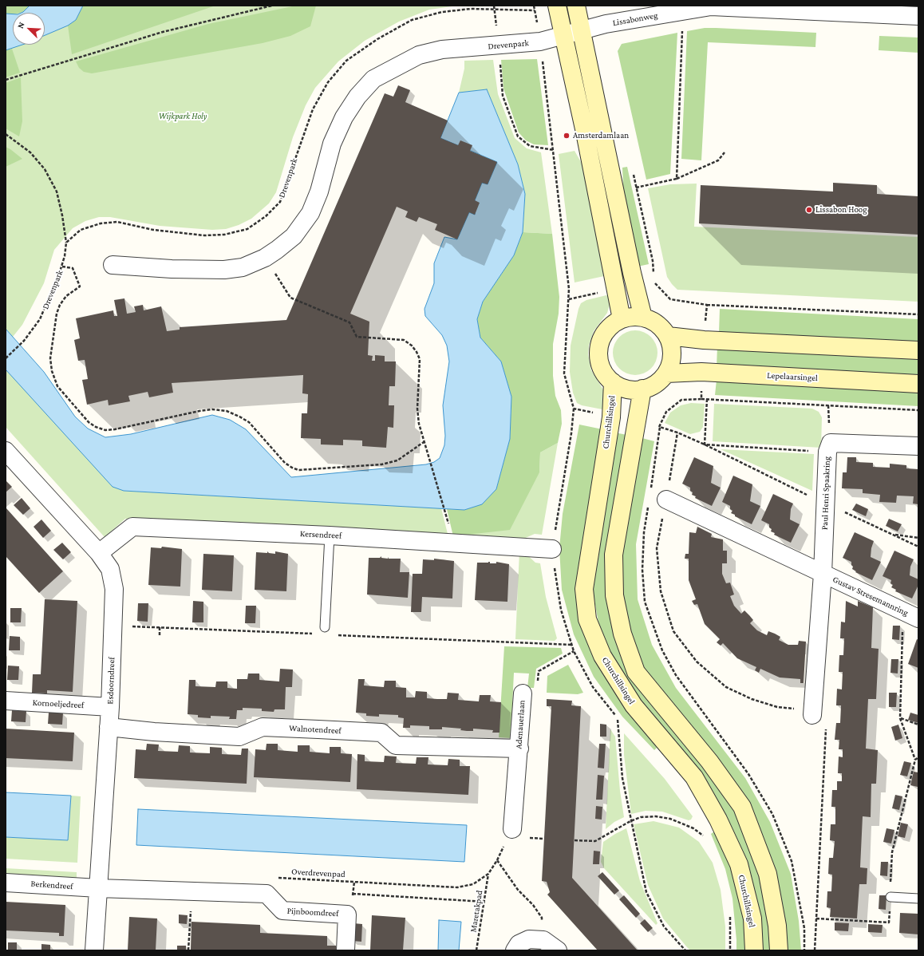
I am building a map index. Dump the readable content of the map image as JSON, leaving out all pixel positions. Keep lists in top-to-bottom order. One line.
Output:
{"streets":{"street":["Lissabonweg","Drevenpark","Lepelaarsingel","Churchillsingel","Paul Henri Spaakring","Kersendreef","Gustav Stresemannring","Esdoorndreef","Kornoeljedreef","Adenauerlaan","Walnotendreef","Berkendreef","Pijnboomdreef"],"path":["Overdrevenpad","Maretakpad"]},"crossings":[["Lepelaarsingel","Churchillsingel"],["Paul Henri Spaakring","Gustav Stresemannring"],["Kersendreef","Esdoorndreef"],["Esdoorndreef","Kornoeljedreef"],["Esdoorndreef","Walnotendreef"],["Esdoorndreef","Berkendreef"],["Esdoorndreef","Pijnboomdreef"],["Adenauerlaan","Walnotendreef"],["Adenauerlaan","Overdrevenpad"],["Overdrevenpad","Maretakpad"],["Berkendreef","Pijnboomdreef"]],"parks":["Wijkpark Holy"],"places":["Amsterdamlaan","Lissabon Hoog"],"north":"top left"}
